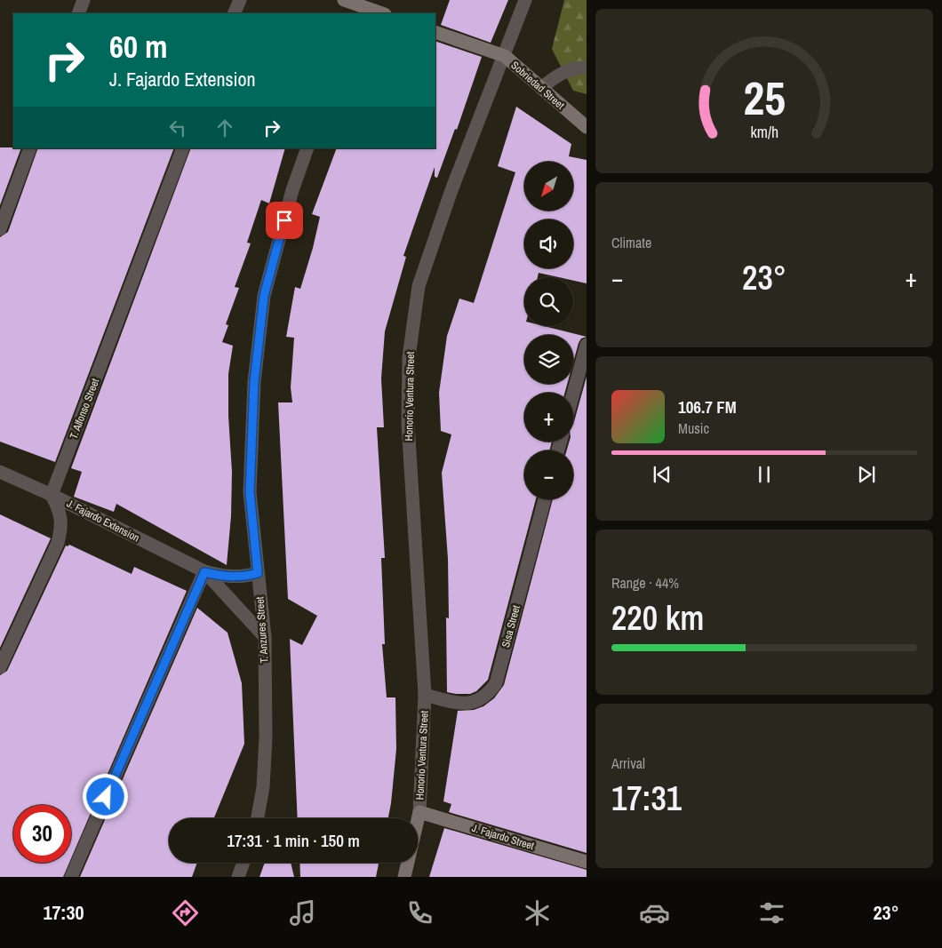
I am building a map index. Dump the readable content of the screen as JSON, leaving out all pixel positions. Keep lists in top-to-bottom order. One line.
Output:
{"streets":{"street":["Sobriedad Street","Honorio Ventura Street","T. Alfonso Street","J. Fajardo Extension","Sisa Street","T. Anzures Street","J. Fajardo Street"]},"crossings":[["Sobriedad Street","Honorio Ventura Street"],["Honorio Ventura Street","Sisa Street"],["Honorio Ventura Street","J. Fajardo Street"],["T. Alfonso Street","J. Fajardo Extension"],["J. Fajardo Extension","T. Anzures Street"]],"north":"bottom left","page":{"turn":["60 m","J. Fajardo Extension"],"map_buttons":["+","−"],"tile":["Climate",["Range · 44%","220 km"],["Arrival","17:31"]],"heat":["−","23°","+"],"song":["106.7 FM","Music"],"limit":"30","trip":"17:31 · 1 min · 150 m","tabs":["17:30","23°"],"gauge":["25","km/h"]}}
